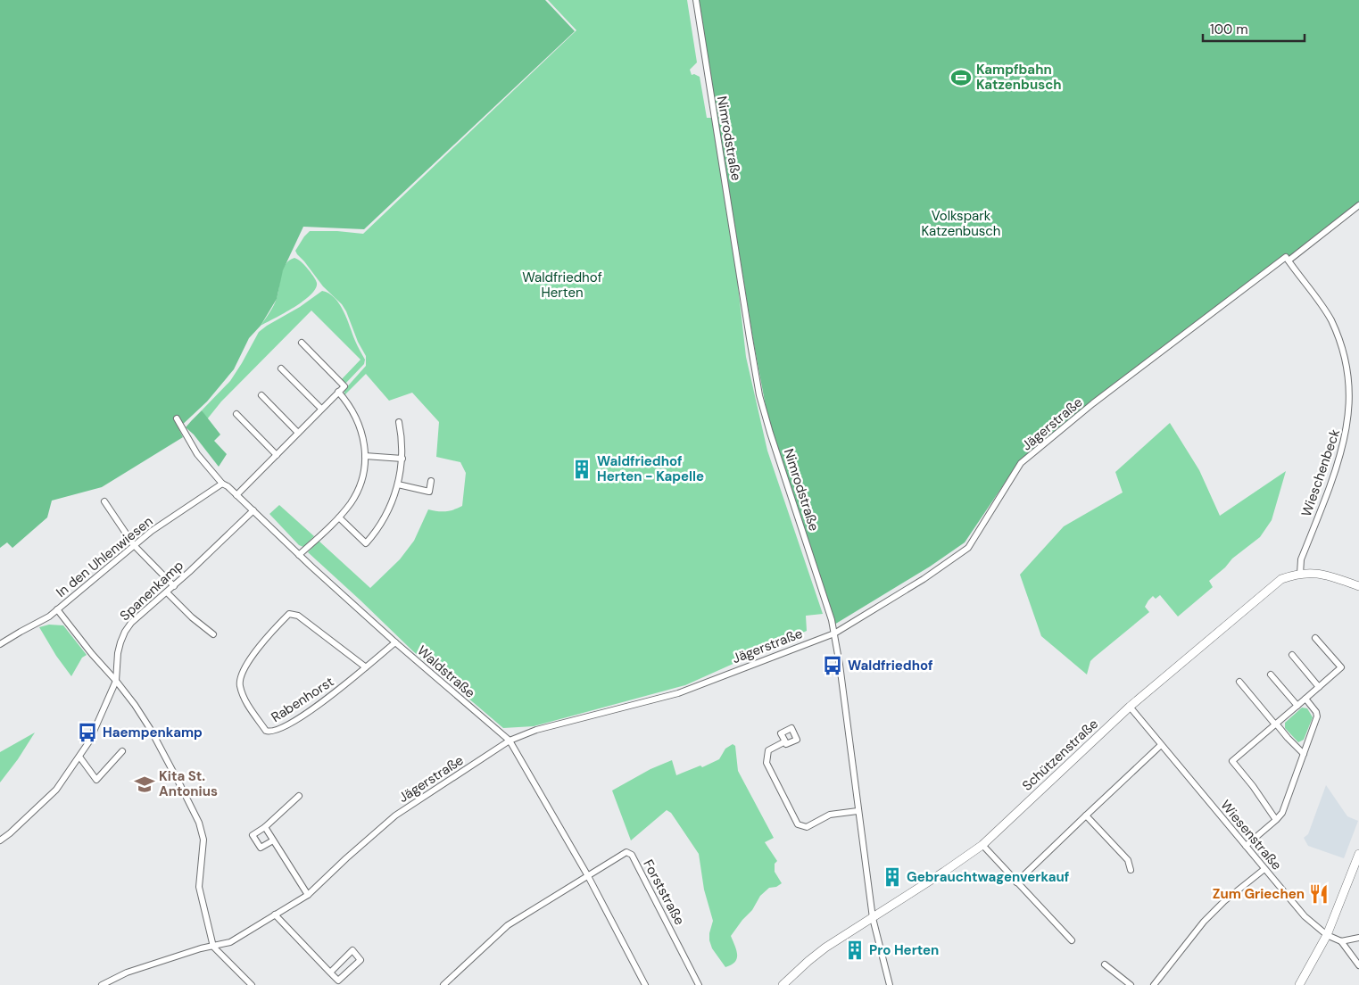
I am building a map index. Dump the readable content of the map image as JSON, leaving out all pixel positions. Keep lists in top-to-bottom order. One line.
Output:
{"streets":{"main road":["Schützenstraße"],"street":["Nimrodstraße","Jägerstraße","Wieschenbeck","In den Uhlenwiesen","Spanenkamp","Waldstraße","Rabenhorst","Wiesenstraße","Forststraße"]},"crossings":[["Nimrodstraße","Jägerstraße"],["Nimrodstraße","Schützenstraße"],["Jägerstraße","Wieschenbeck"],["Jägerstraße","Waldstraße"],["Wieschenbeck","Schützenstraße"],["In den Uhlenwiesen","Waldstraße"],["Spanenkamp","Waldstraße"],["Waldstraße","Rabenhorst"],["Waldstraße","Forststraße"],["Schützenstraße","Wiesenstraße"]],"parks":["Volkspark Katzenbusch","Waldfriedhof Herten"],"places":{"sports":["Kampfbahn Katzenbusch"],"building":["Waldfriedhof Herten - Kapelle","Gebrauchtwagenverkauf","Pro Herten"],"bus stop":["Waldfriedhof","Haempenkamp"],"school or university":["Kita St. Antonius"],"restaurant":["Zum Griechen"]},"scale_bar":"100 m"}
